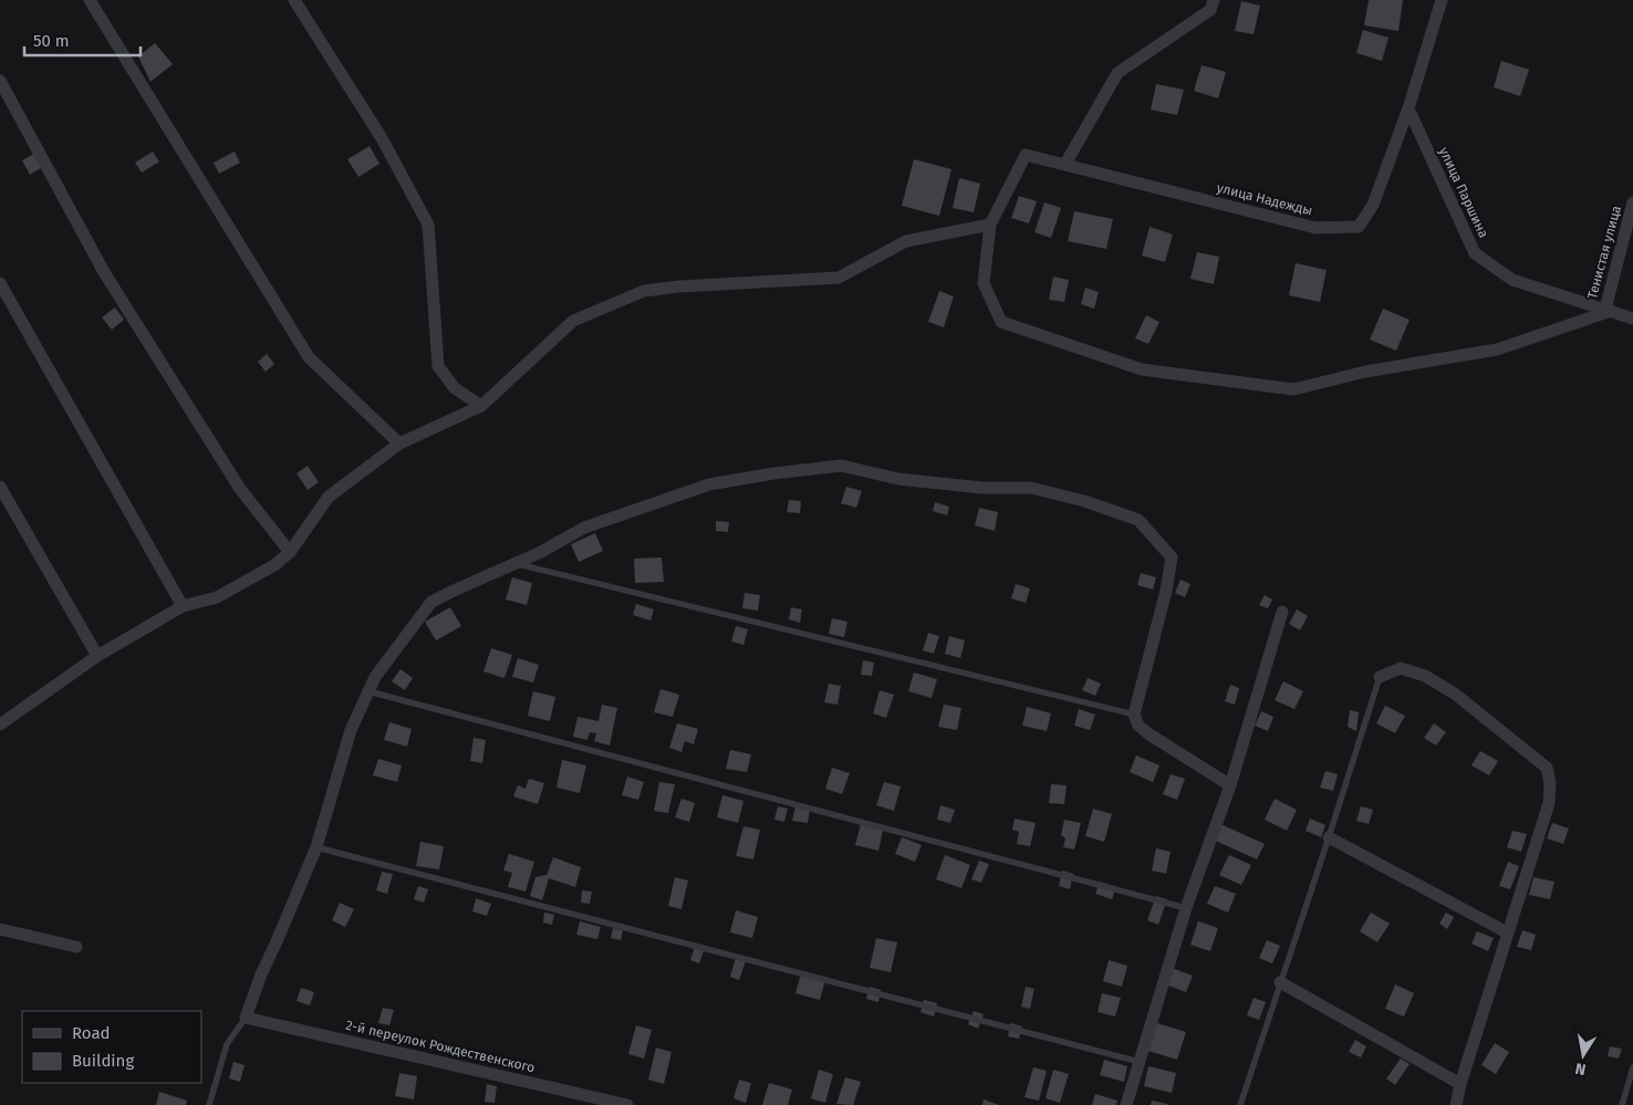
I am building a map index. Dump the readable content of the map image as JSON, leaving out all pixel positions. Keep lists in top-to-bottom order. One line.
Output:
{"streets":{"street":["улица Паршина","улица Надежды","Тенистая улица","2-й переулок Рождественского"]},"crossings":[["улица Паршина","улица Надежды"],["улица Паршина","Тенистая улица"]],"legend":["Road","Building"],"scale_bar":"50 m","north":"bottom"}
